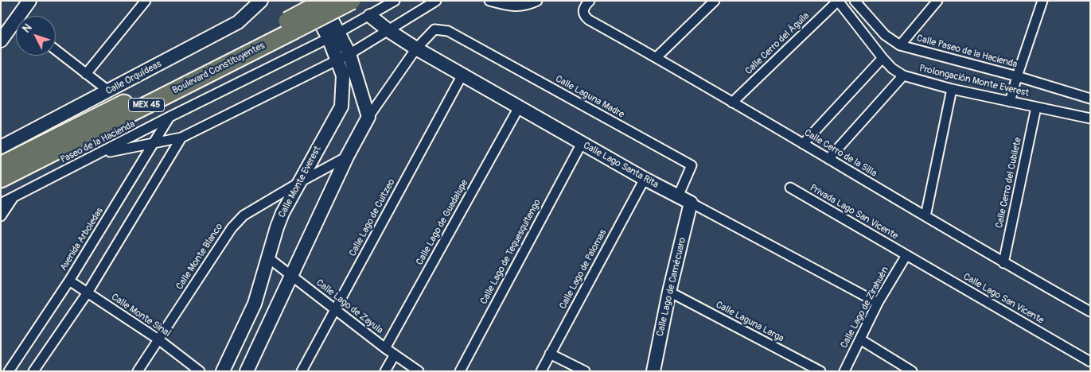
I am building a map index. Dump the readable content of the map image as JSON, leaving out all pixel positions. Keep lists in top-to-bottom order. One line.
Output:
{"streets":{"highway":["Boulevard Constituyentes","MEX 45"],"street":["Calle Cerro del Águila","Calle Paseo de la Hacienda","Calle Orquídeas","Prolongación Monte Everest","Calle Laguna Madre","Paseo de la Hacienda","Calle Cerro de la Silla","Calle Lago Santa Rita","Calle Monte Everest","Calle Cerro del Cubilete","Privada Lago San Vicente","Calle Lago de Cuitzeo","Calle Lago de Guadalupe","Avenida Arboledas","Calle Lago de Tequesquitengo","Calle Monte Blanco","Calle Lago de Palomas","Calle Lago de Camécuaro","Calle Lago San Vicente","Calle Lago de Zayula","Calle Lago de Zirahuén","Calle Monte Sinaí","Calle Laguna Larga"]},"crossings":[["Calle Cerro del Águila","Prolongación Monte Everest"],["Calle Cerro del Águila","Calle Cerro de la Silla"],["Boulevard Constituyentes","Calle Monte Everest"],["Prolongación Monte Everest","Calle Cerro del Cubilete"],["Calle Laguna Madre","Calle Lago Santa Rita"],["Paseo de la Hacienda","Calle Lago Santa Rita"],["Paseo de la Hacienda","Calle Monte Everest"],["Paseo de la Hacienda","Avenida Arboledas"],["Calle Cerro de la Silla","Calle Cerro del Cubilete"],["Calle Lago Santa Rita","Calle Lago de Cuitzeo"],["Calle Lago Santa Rita","Calle Lago de Guadalupe"],["Calle Lago Santa Rita","Calle Lago de Tequesquitengo"],["Calle Lago Santa Rita","Calle Lago de Palomas"],["Calle Lago Santa Rita","Calle Lago de Camécuaro"],["Calle Lago Santa Rita","Calle Lago de Zirahuén"],["Calle Monte Everest","Calle Monte Blanco"],["Calle Monte Everest","Calle Lago de Zayula"],["Privada Lago San Vicente","Calle Lago San Vicente"],["Privada Lago San Vicente","Calle Lago de Zirahuén"],["Calle Lago de Cuitzeo","Calle Lago de Zayula"],["Calle Lago de Guadalupe","Calle Lago de Zayula"],["Avenida Arboledas","Calle Monte Sinaí"],["Calle Monte Blanco","Calle Monte Sinaí"],["Calle Lago de Camécuaro","Calle Laguna Larga"],["Calle Lago San Vicente","Calle Lago de Zirahuén"]],"north":"top left"}
